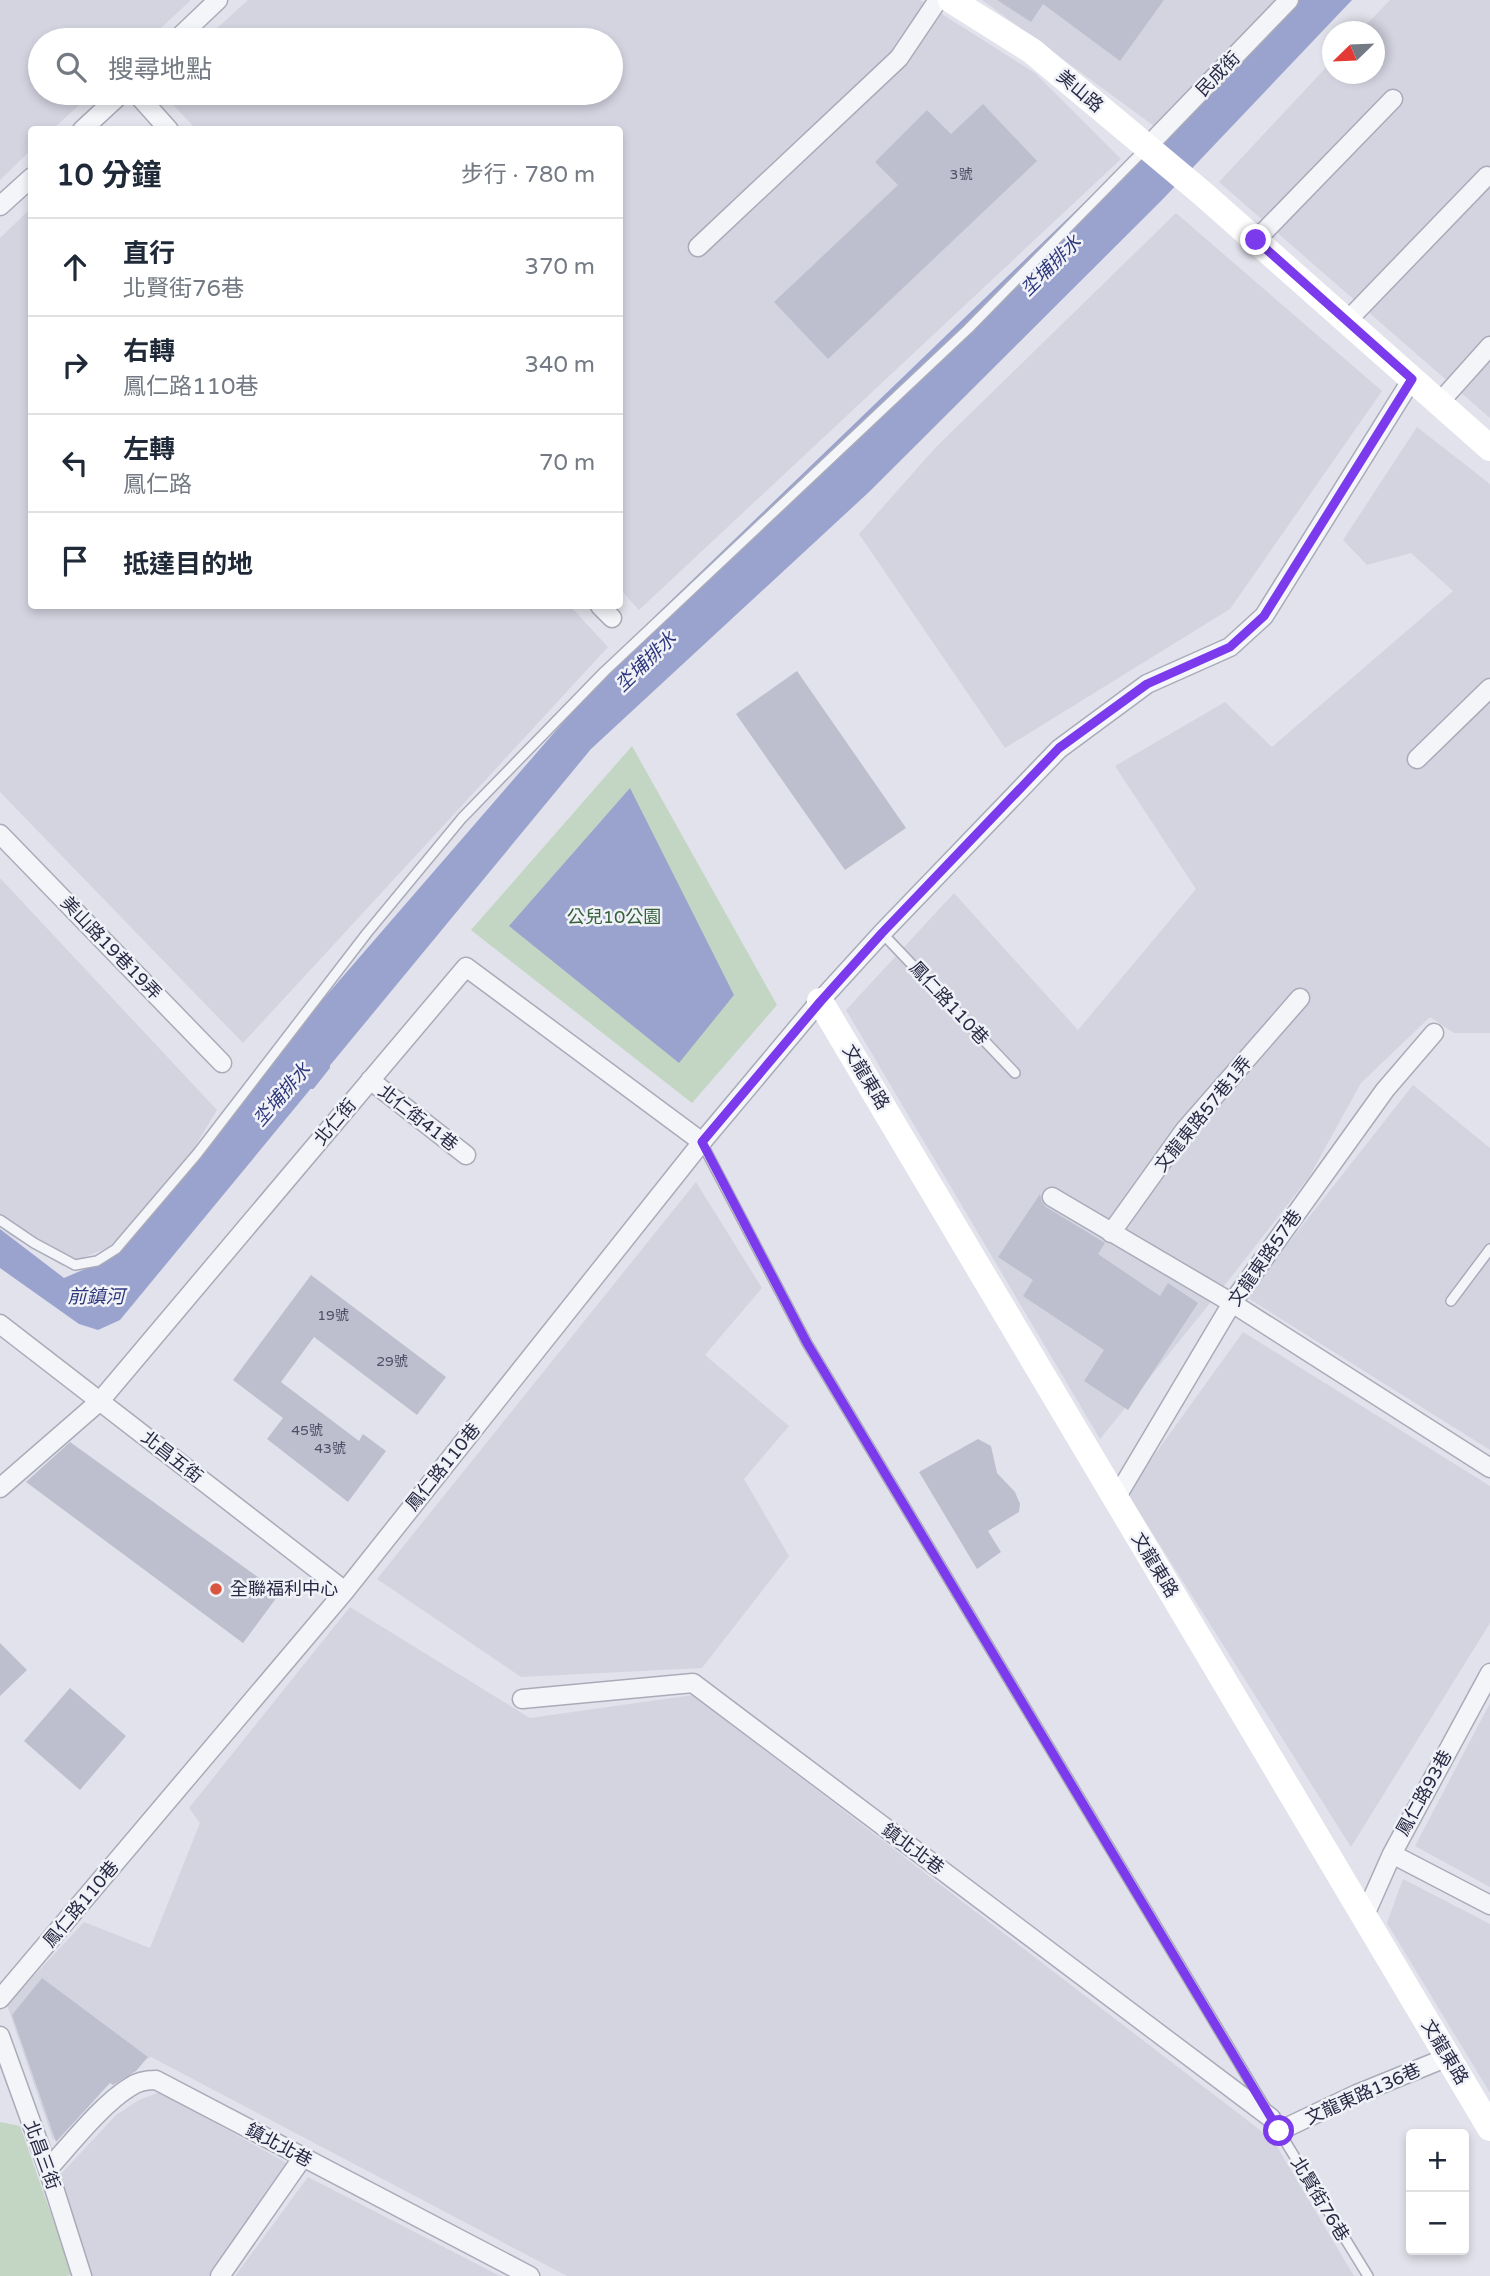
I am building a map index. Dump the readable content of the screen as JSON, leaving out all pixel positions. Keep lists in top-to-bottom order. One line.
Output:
{"streets":{"street":["民成街","美山路","美山路19巷19弄","鳳仁路110巷","文龍東路","文龍東路57巷1弄","北仁街41巷","北仁街","文龍東路57巷","北昌五街","鳳仁路93巷","鎮北北巷","文龍東路136巷","北昌三街"],"lane":["北賢街76巷"]},"crossings":[["民成街","美山路"],["美山路","鳳仁路110巷"],["鳳仁路110巷","文龍東路"],["鳳仁路110巷","北仁街"],["鳳仁路110巷","北昌五街"],["鳳仁路110巷","北賢街76巷"],["文龍東路","文龍東路57巷"],["文龍東路","鳳仁路93巷"],["文龍東路","文龍東路136巷"],["北仁街41巷","北仁街"],["北仁街","北昌五街"],["北仁街","北賢街76巷"],["鎮北北巷","文龍東路136巷"],["鎮北北巷","北昌三街"],["鎮北北巷","北賢街76巷"],["文龍東路136巷","北賢街76巷"]],"water":["坔埔排水","前鎮河"],"parks":["公兒10公園"],"places":["全聯福利中心"],"house_numbers":["3號","19號","29號","45號","43號"],"north":"bottom left","page":{"search":"搜尋地點","heading":["10 分鐘","步行 · 780 m"],"list":[["直行","北賢街76巷","370 m"],["右轉","鳳仁路110巷","340 m"],["左轉","鳳仁路","70 m"],"抵達目的地"],"map_buttons":["+","−"]}}
